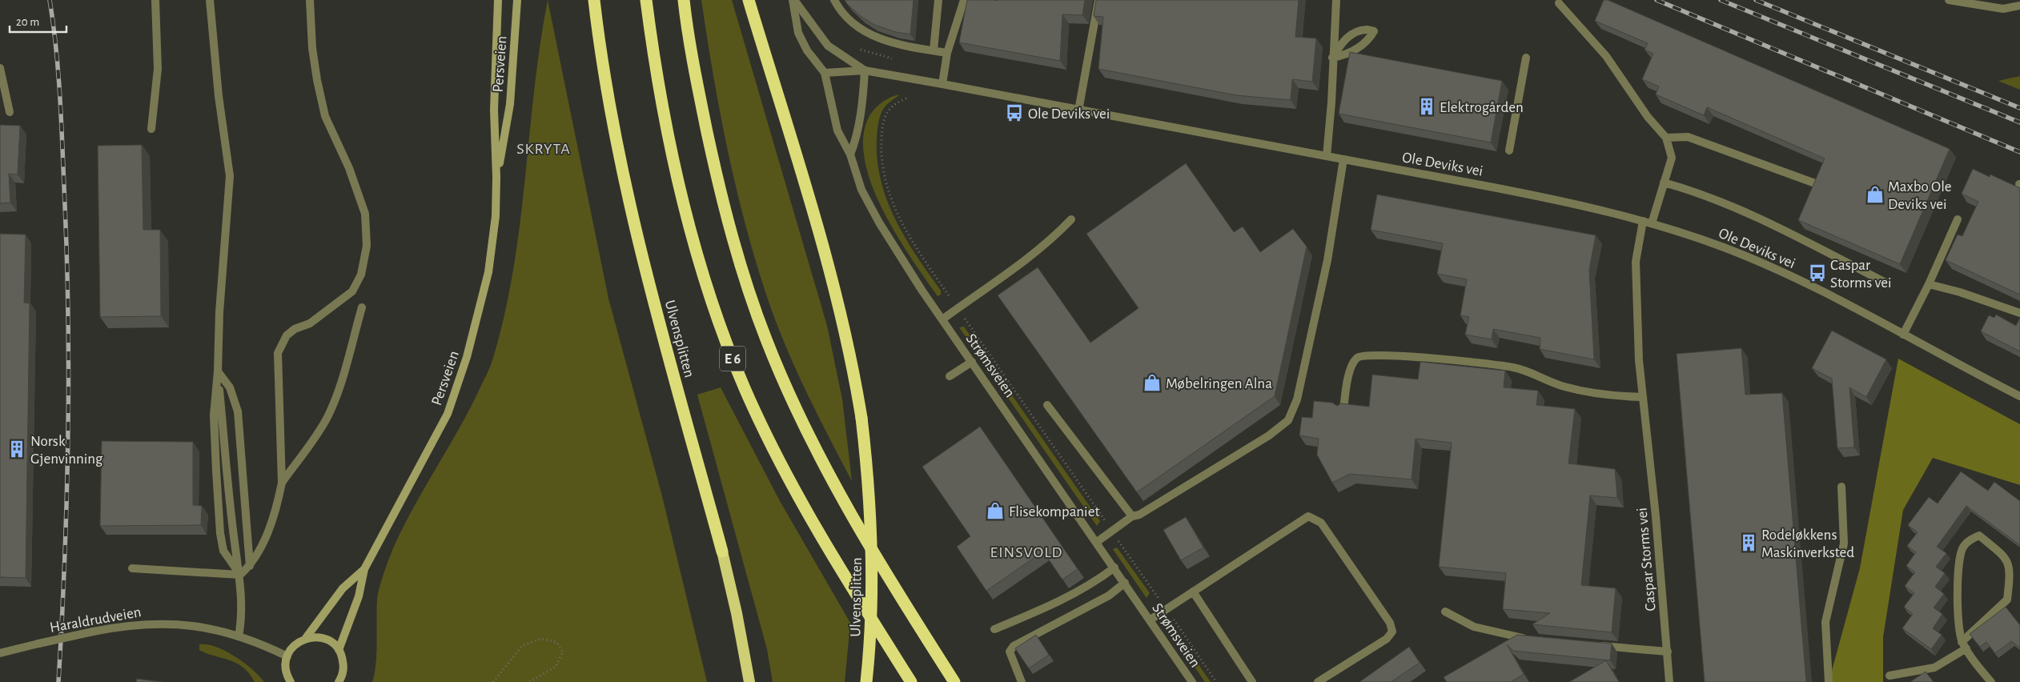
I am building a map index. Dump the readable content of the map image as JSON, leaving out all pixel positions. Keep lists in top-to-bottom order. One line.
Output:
{"streets":{"highway":["Ulvensplitten","E 6"],"main road":["Persveien"],"street":["Ole Deviks vei","Strømsveien","Caspar Storms vei","Haraldrudveien"]},"crossings":[["Persveien","Haraldrudveien"],["Ole Deviks vei","Strømsveien"],["Ole Deviks vei","Caspar Storms vei"]],"districts":["SKRYTA","EINSVOLD"],"places":{"building":["Elektrogården","Norsk Gjenvinning","Rodeløkkens Maskinverksted"],"bus stop":["Ole Deviks vei","Caspar Storms vei"],"shop":["Maxbo Ole Deviks vei","Møbelringen Alna","Flisekompaniet"]},"scale_bar":"20 m"}
